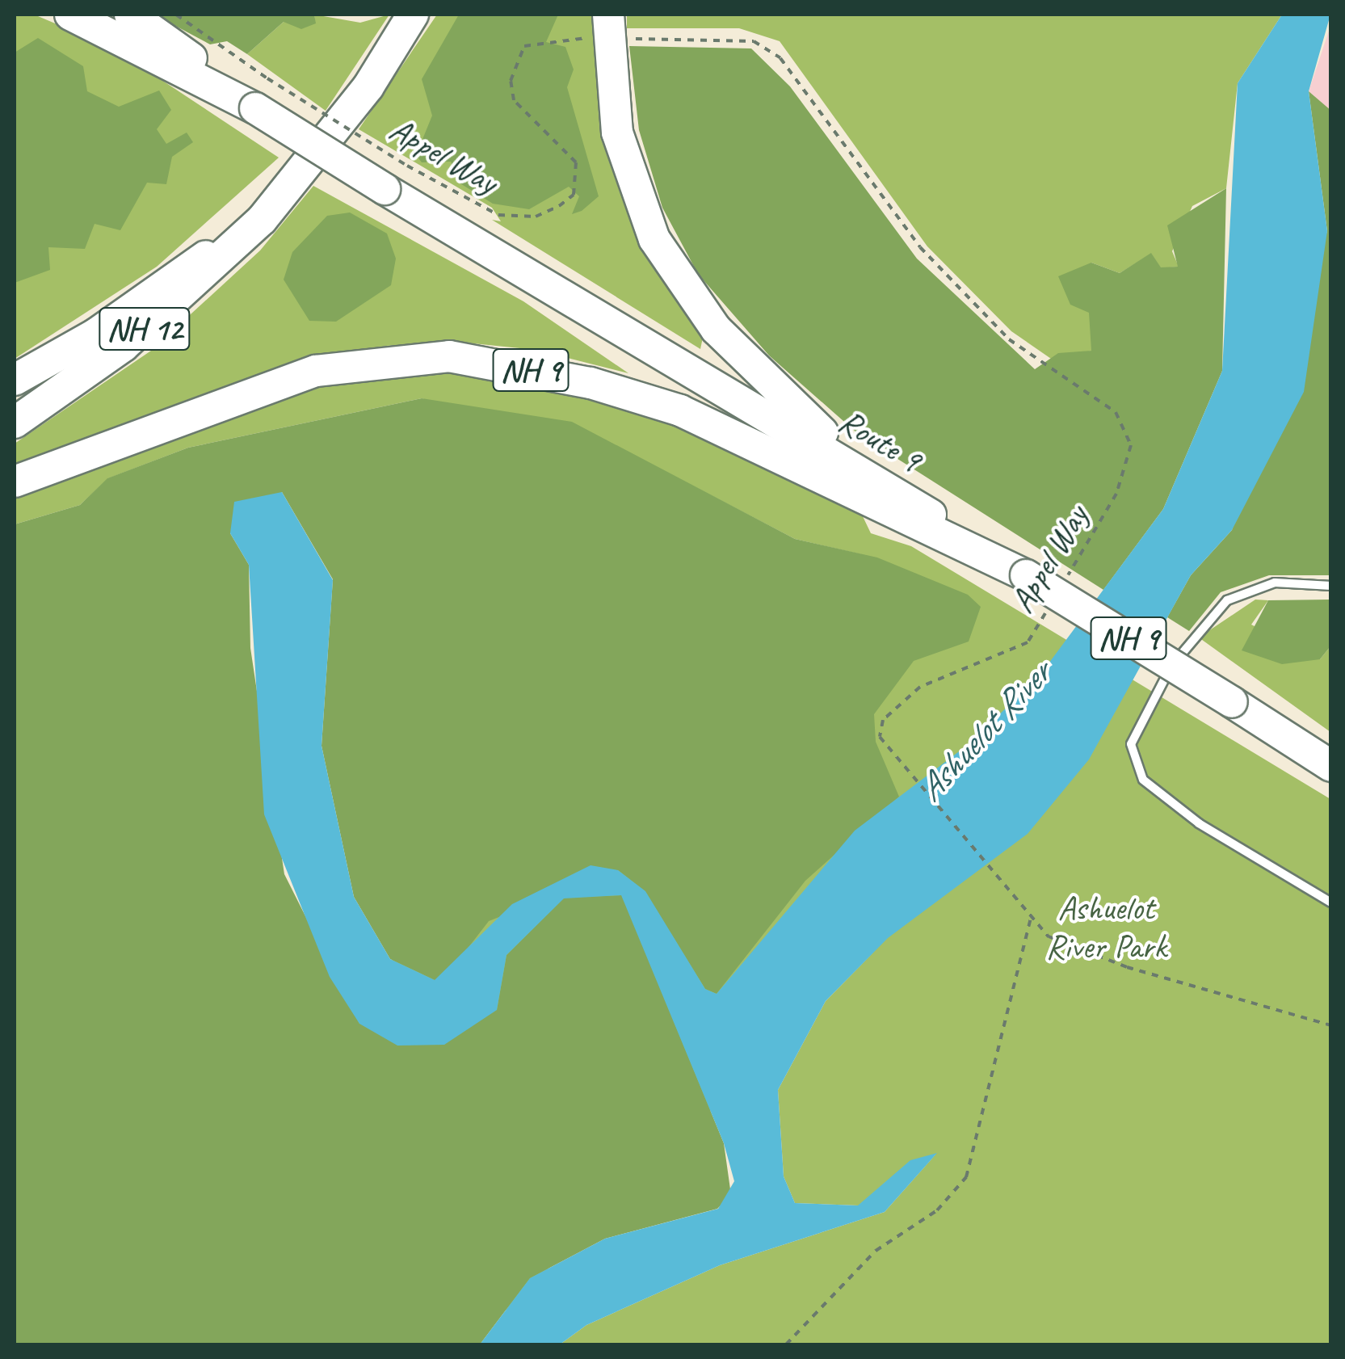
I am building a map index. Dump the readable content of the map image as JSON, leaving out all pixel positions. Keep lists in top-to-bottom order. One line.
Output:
{"streets":{"highway":["NH 12","NH 9","Route 9"],"path":["Appel Way"]},"crossings":[["NH 9","Route 9"]],"water":["Ashuelot River"],"parks":["Ashuelot River Park"]}
